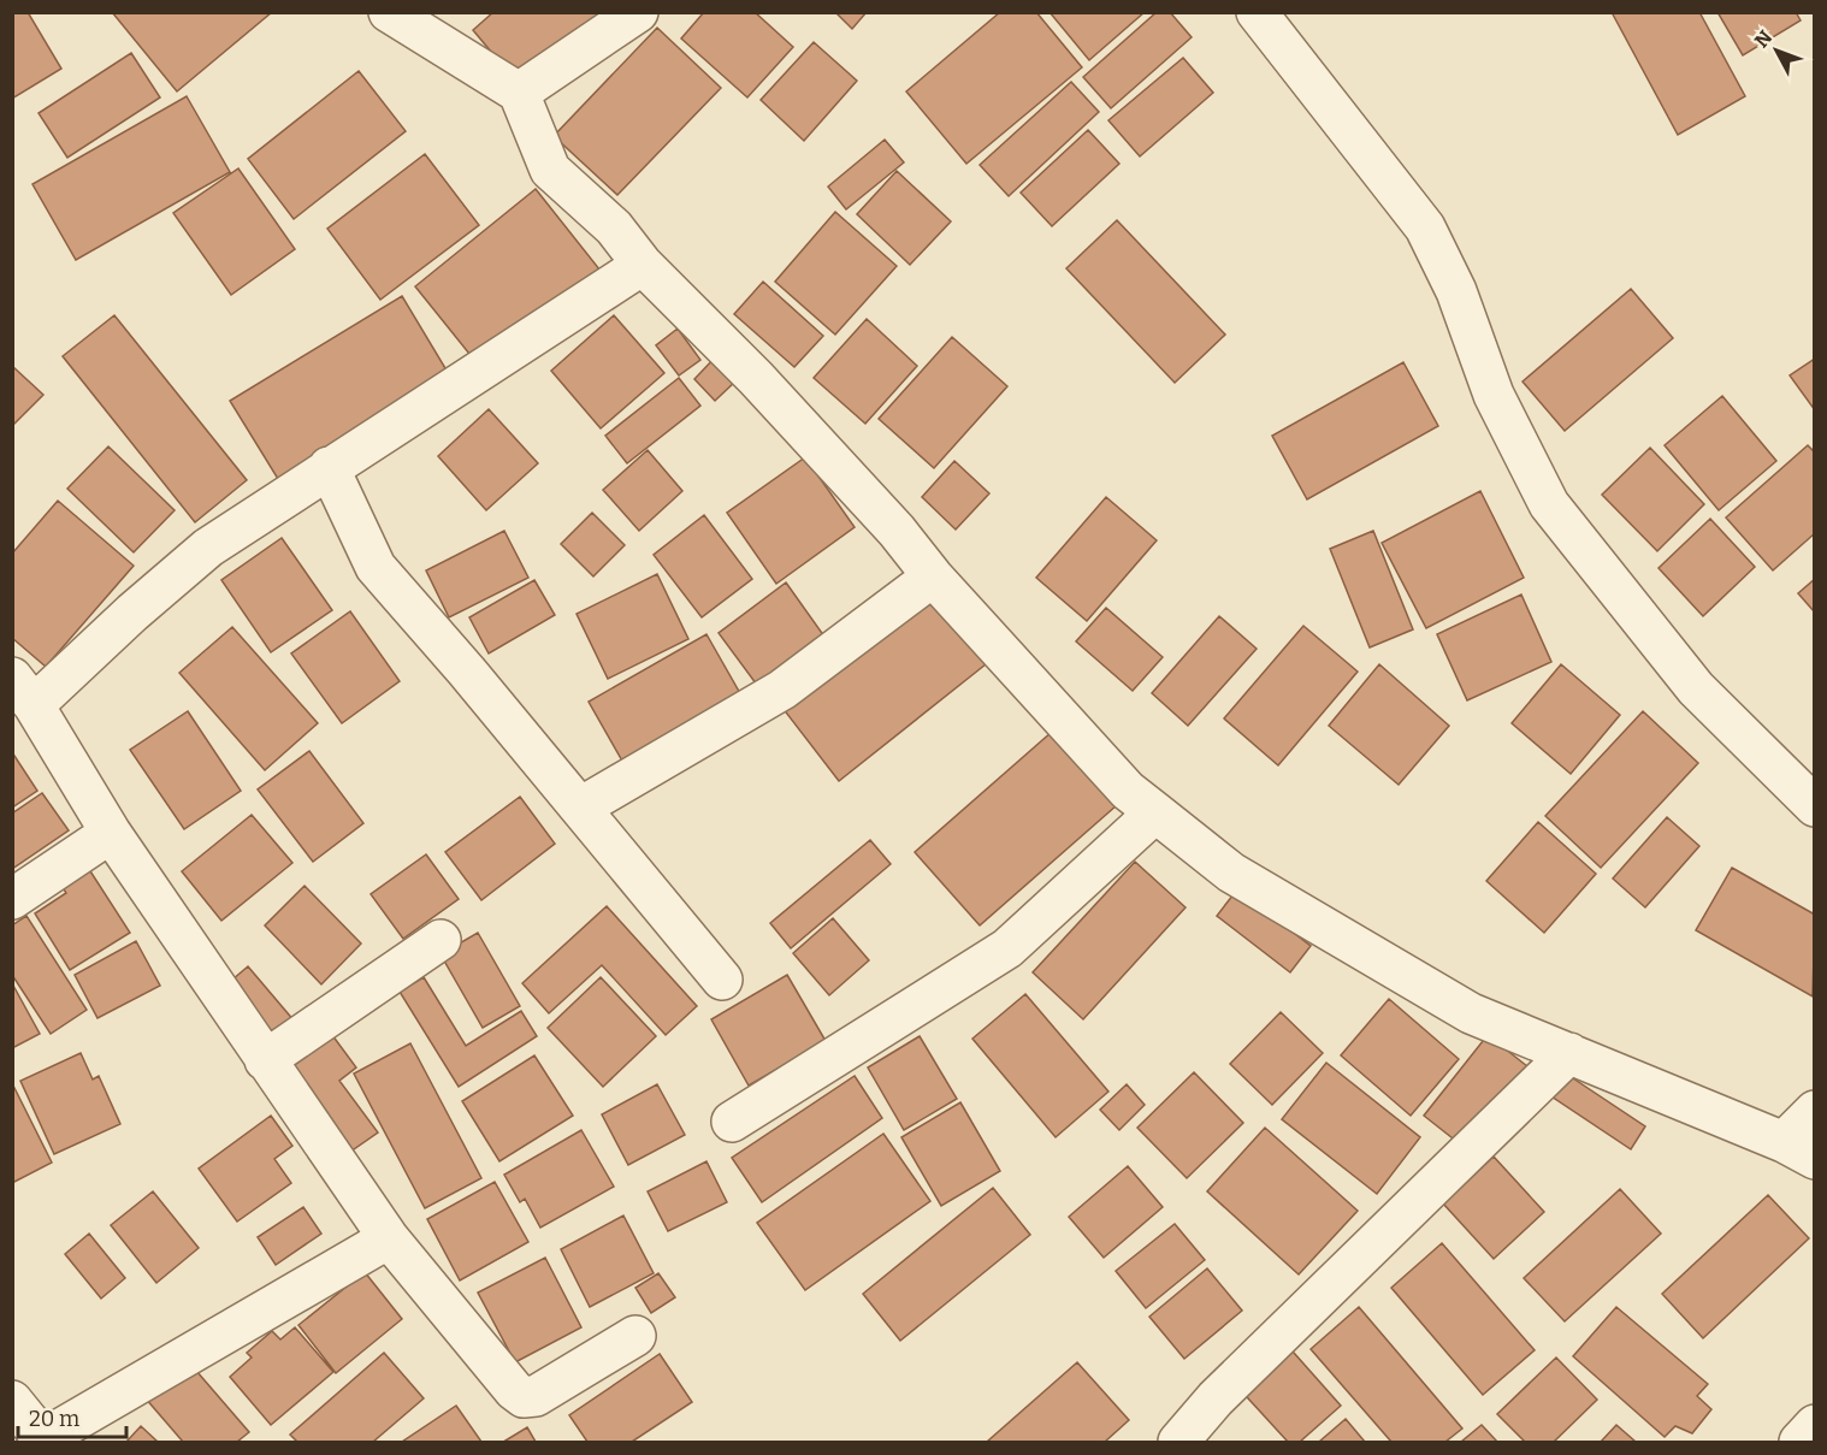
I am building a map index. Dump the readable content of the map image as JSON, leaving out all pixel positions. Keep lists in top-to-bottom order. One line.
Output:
{"scale_bar":"20 m","north":"top left"}
